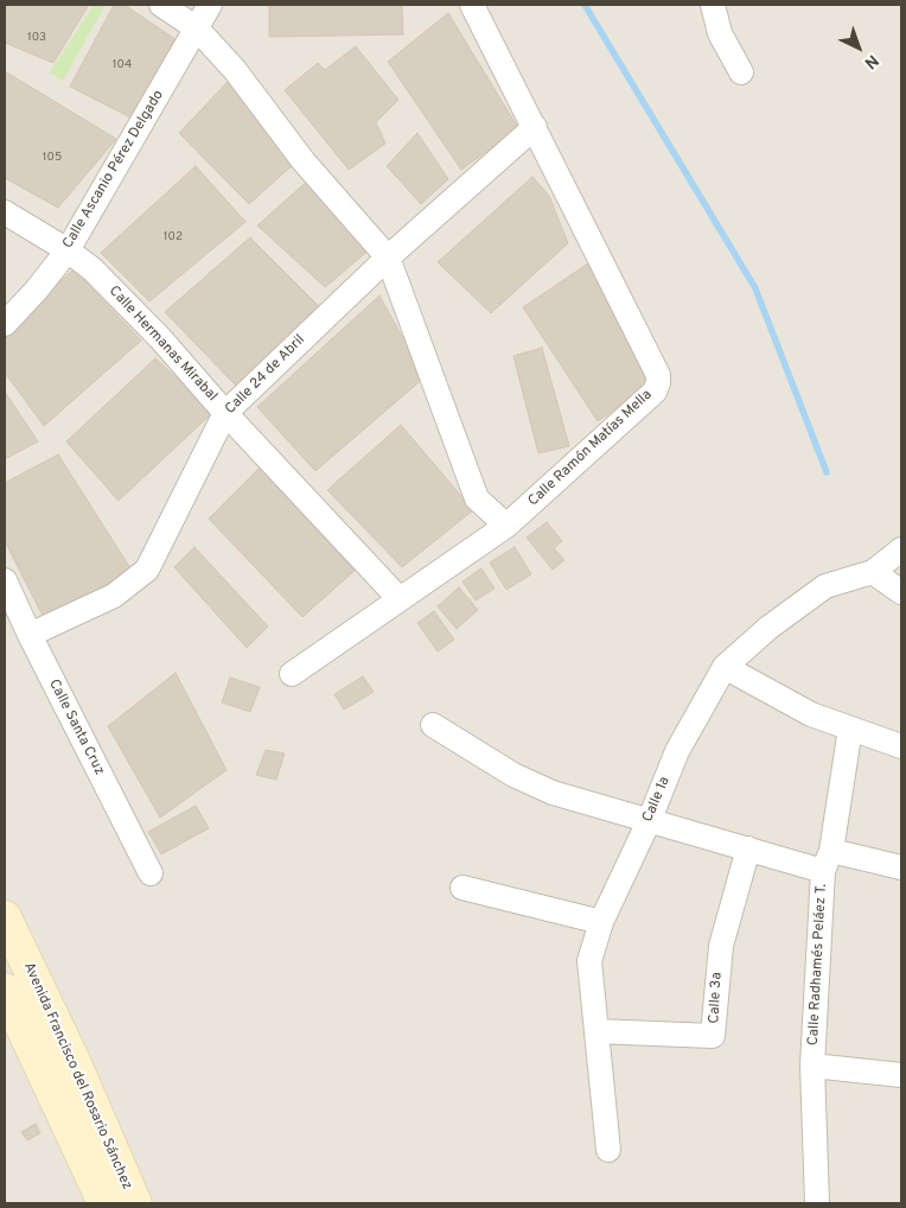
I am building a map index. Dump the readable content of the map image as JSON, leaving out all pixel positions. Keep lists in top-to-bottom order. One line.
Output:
{"streets":{"main road":["Avenida Francisco del Rosario Sánchez"],"street":["Calle Ascanio Pérez Delgado","Calle Hermanas Mirabal","Calle 24 de Abril","Calle Ramón Matías Mella","Calle Santa Cruz","Calle 1a","Calle Radhamés Peláez T.","Calle 3a"]},"crossings":[["Calle Ascanio Pérez Delgado","Calle Hermanas Mirabal"],["Calle Hermanas Mirabal","Calle 24 de Abril"],["Calle Hermanas Mirabal","Calle Ramón Matías Mella"],["Calle 24 de Abril","Calle Ramón Matías Mella"],["Calle 24 de Abril","Calle Santa Cruz"],["Calle 1a","Calle 3a"]],"house_numbers":["103","104","105","102"],"north":"bottom right"}
